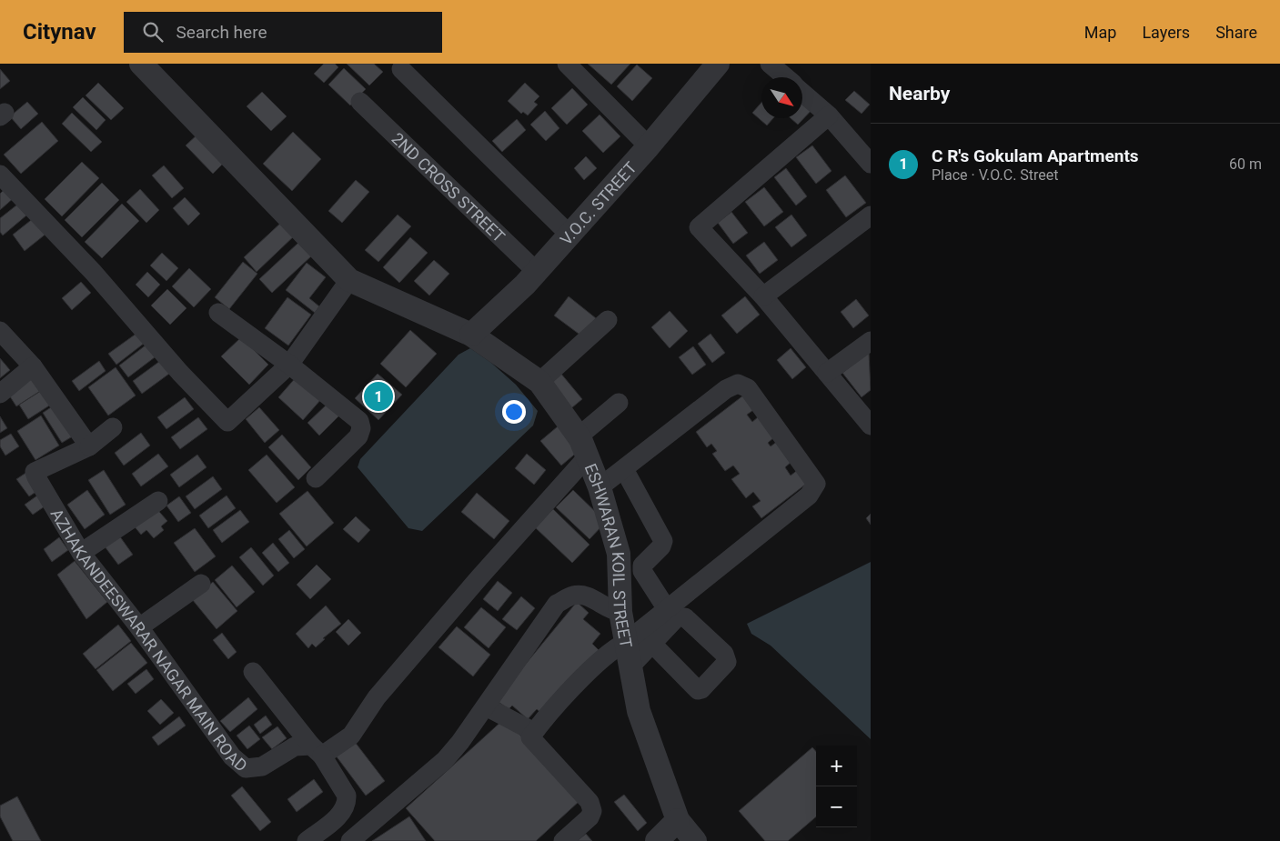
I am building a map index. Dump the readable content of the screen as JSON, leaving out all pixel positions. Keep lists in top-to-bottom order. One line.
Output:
{"streets":{"street":["2ND CROSS STREET","V.O.C. STREET","ESHWARAN KOIL STREET","AZHAKANDEESWARAR NAGAR MAIN ROAD"]},"crossings":[["2ND CROSS STREET","V.O.C. STREET"],["V.O.C. STREET","ESHWARAN KOIL STREET"],["ESHWARAN KOIL STREET","AZHAKANDEESWARAR NAGAR MAIN ROAD"]],"north":"bottom right","page":{"header":"Citynav","search":"Search here","nav":["Map","Layers","Share"],"heading":"Nearby","list":[{"mark":"1","name":"C R's Gokulam Apartments","note":"Place · V.O.C. Street","value":"60 m"}],"pins":"1","map_buttons":["+","−"]}}
